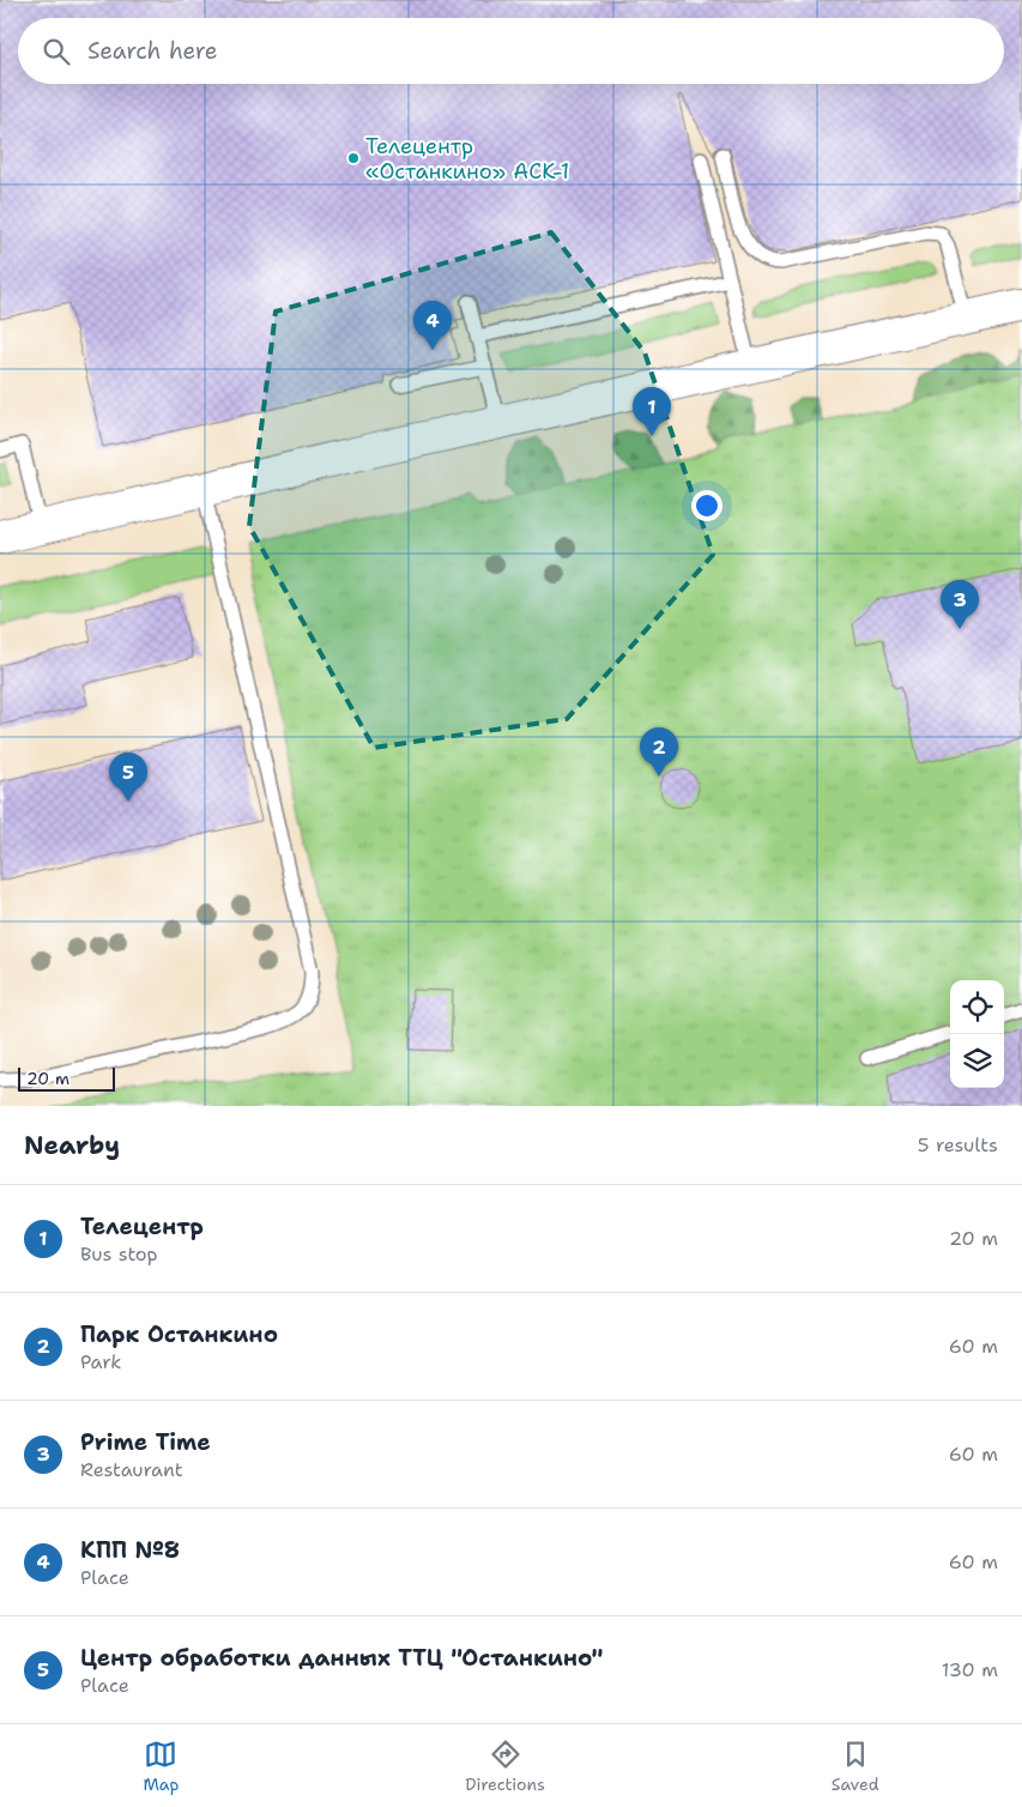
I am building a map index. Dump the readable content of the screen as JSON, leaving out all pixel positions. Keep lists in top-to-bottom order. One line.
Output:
{"places":["Телецентр «Останкино» АСК-1"],"scale_bar":"20 m","page":{"search":"Search here","pins":["4","1","3","2","5"],"scale":"20 m","heading":["Nearby","5 results"],"list":[{"mark":"1","name":"Телецентр","note":"Bus stop","value":"20 m"},{"mark":"2","name":"Парк Останкино","note":"Park","value":"60 m"},{"mark":"3","name":"Prime Time","note":"Restaurant","value":"60 m"},{"mark":"4","name":"КПП №8","note":"Place","value":"60 m"},{"mark":"5","name":"Центр обработки данных ТТЦ \"Останкино\"","note":"Place","value":"130 m"}],"nav":["Map","Directions","Saved"]}}
